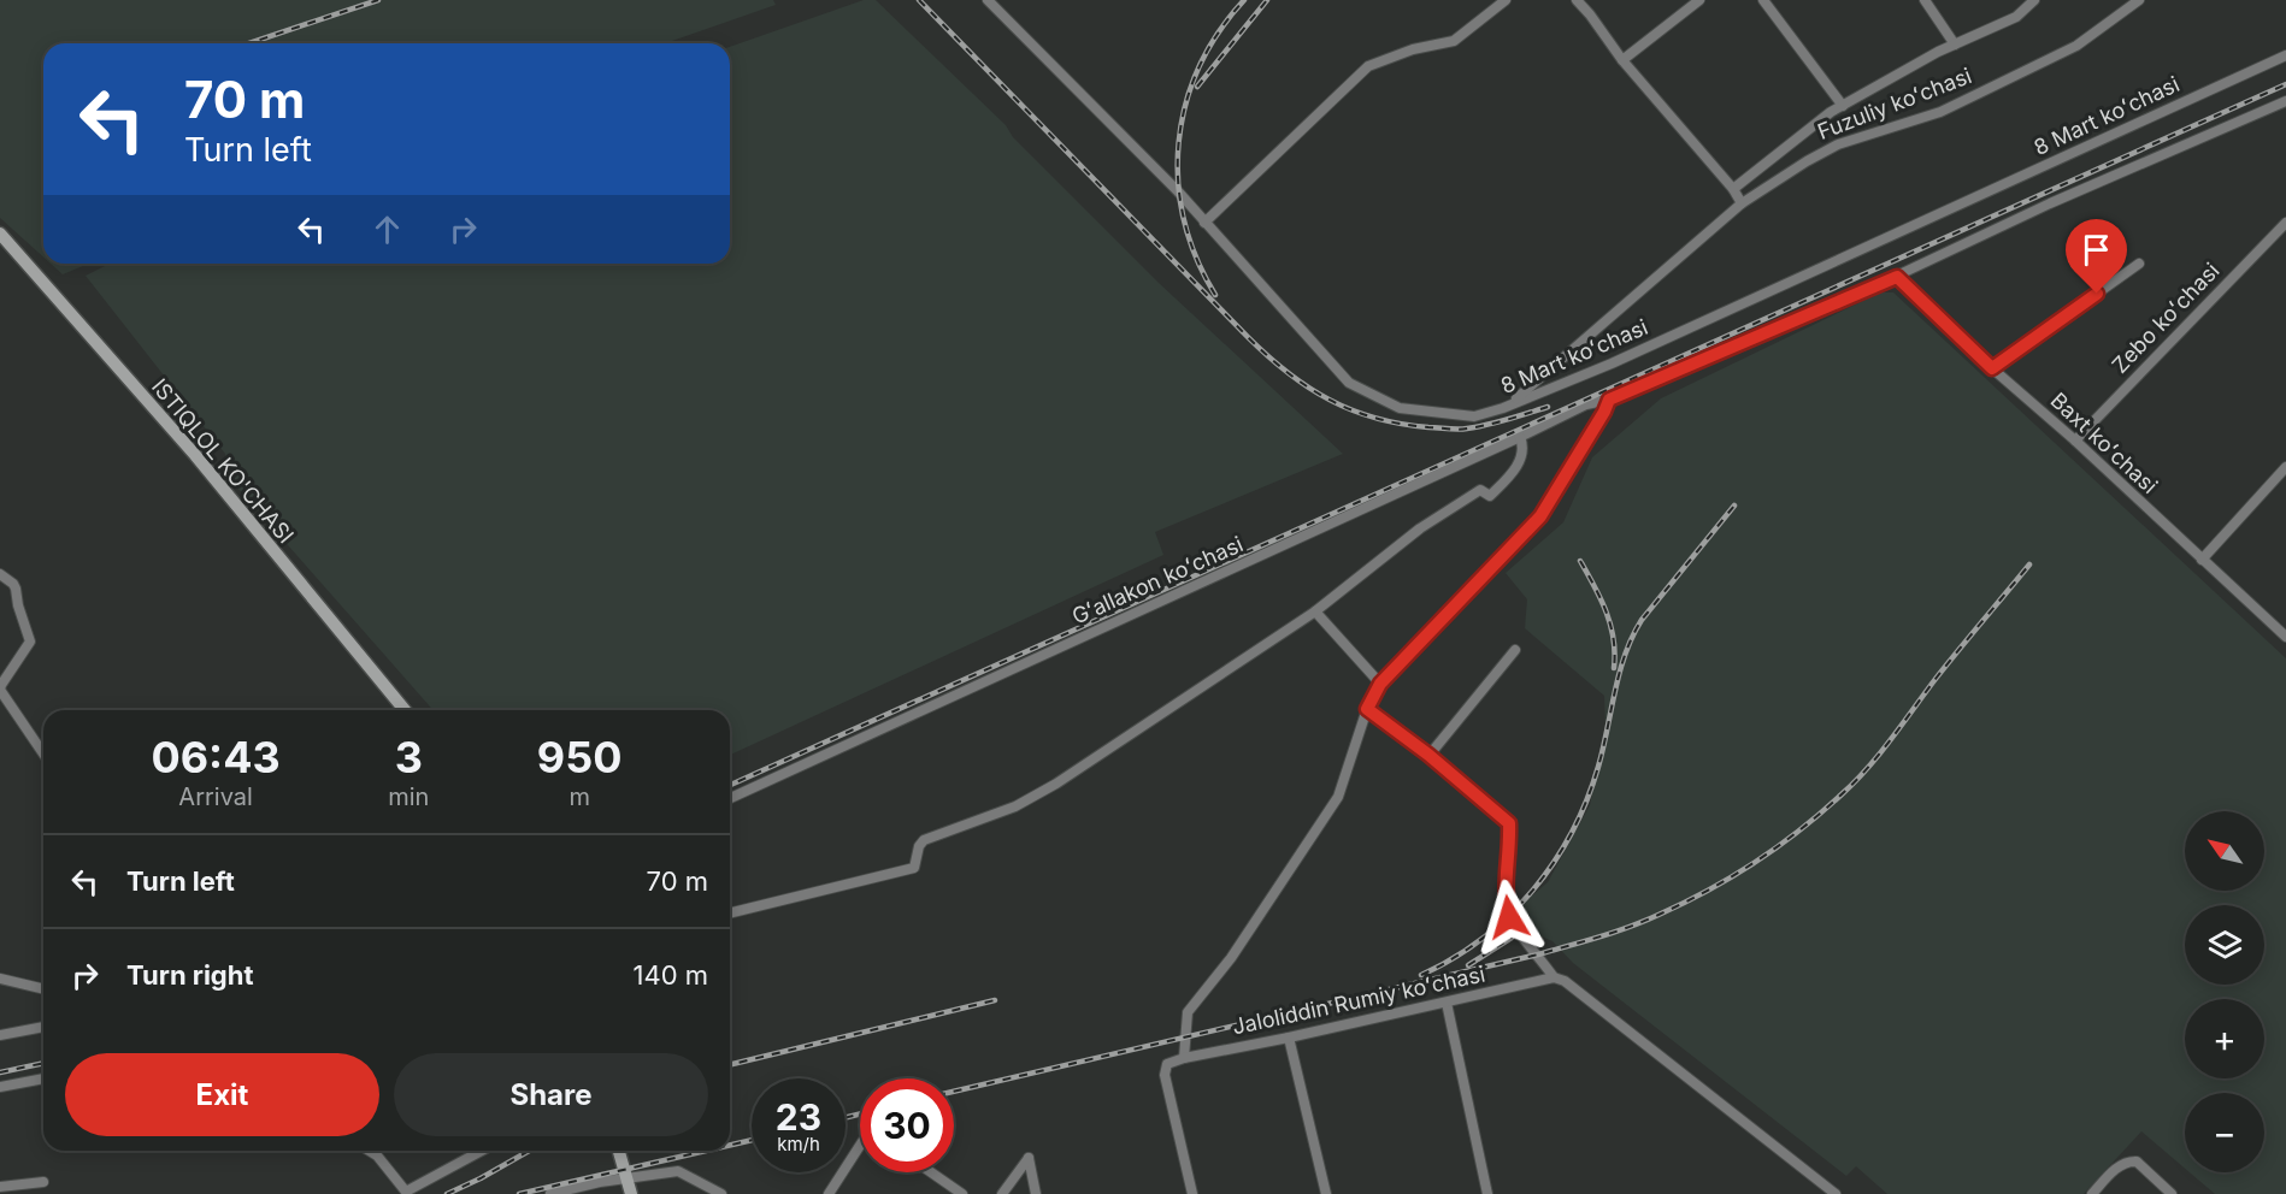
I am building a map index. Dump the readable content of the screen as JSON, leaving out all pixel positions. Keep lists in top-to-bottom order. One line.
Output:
{"streets":{"main road":["ISTIQLOL KO'CHASI"],"street":["Fuzuliy koʻchasi","8 Mart koʻchasi","Zebo koʻchasi","Baxt koʻchasi","Gʻallakon koʻchasi","Jaloliddin Rumiy koʻchasi"]},"crossings":[["Fuzuliy koʻchasi","8 Mart koʻchasi"],["Zebo koʻchasi","Baxt koʻchasi"],["Baxt koʻchasi","Gʻallakon koʻchasi"]],"north":"top left","page":{"turn":["70 m","Turn left"],"eta":["06:43","Arrival","3","min","950","m"],"map_buttons":["+","−"],"list":[{"name":"Turn left","value":"70 m"},{"name":"Turn right","value":"140 m"}],"buttons":["Exit","Share"],"speed":"23 km/h","limit":"30"}}
